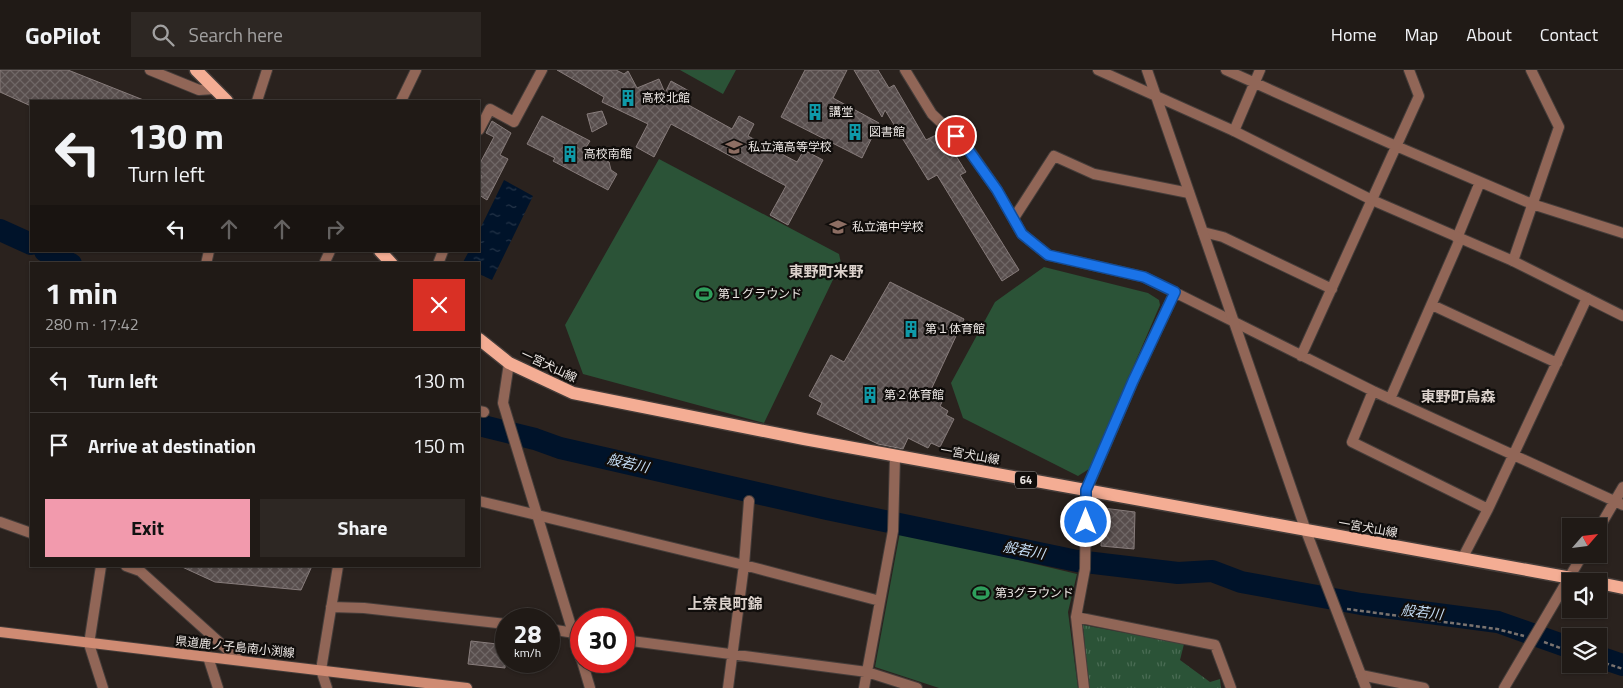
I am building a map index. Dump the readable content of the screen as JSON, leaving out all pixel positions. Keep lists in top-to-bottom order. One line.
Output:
{"streets":{"main road":["一宮犬山線","64","県道鹿ノ子島南小渕線"]},"districts":["東野町米野","東野町烏森","上奈良町錦"],"water":["般若川"],"places":{"building":["高校北館","講堂","図書館","高校南館","第１体育館","第２体育館"],"school or university":["私立滝高等学校","私立滝中学校"],"sports":["第１グラウンド","第3グラウンド"]},"north":"top right","page":{"header":"GoPilot","search":"Search here","nav":["Home","Map","About","Contact"],"turn":["130 m","Turn left"],"heading":["1 min","280 m · 17:42"],"list":[{"name":"Turn left","value":"130 m"},{"name":"Arrive at destination","value":"150 m"}],"buttons":["Exit","Share"],"speed":"28 km/h","limit":"30"}}
